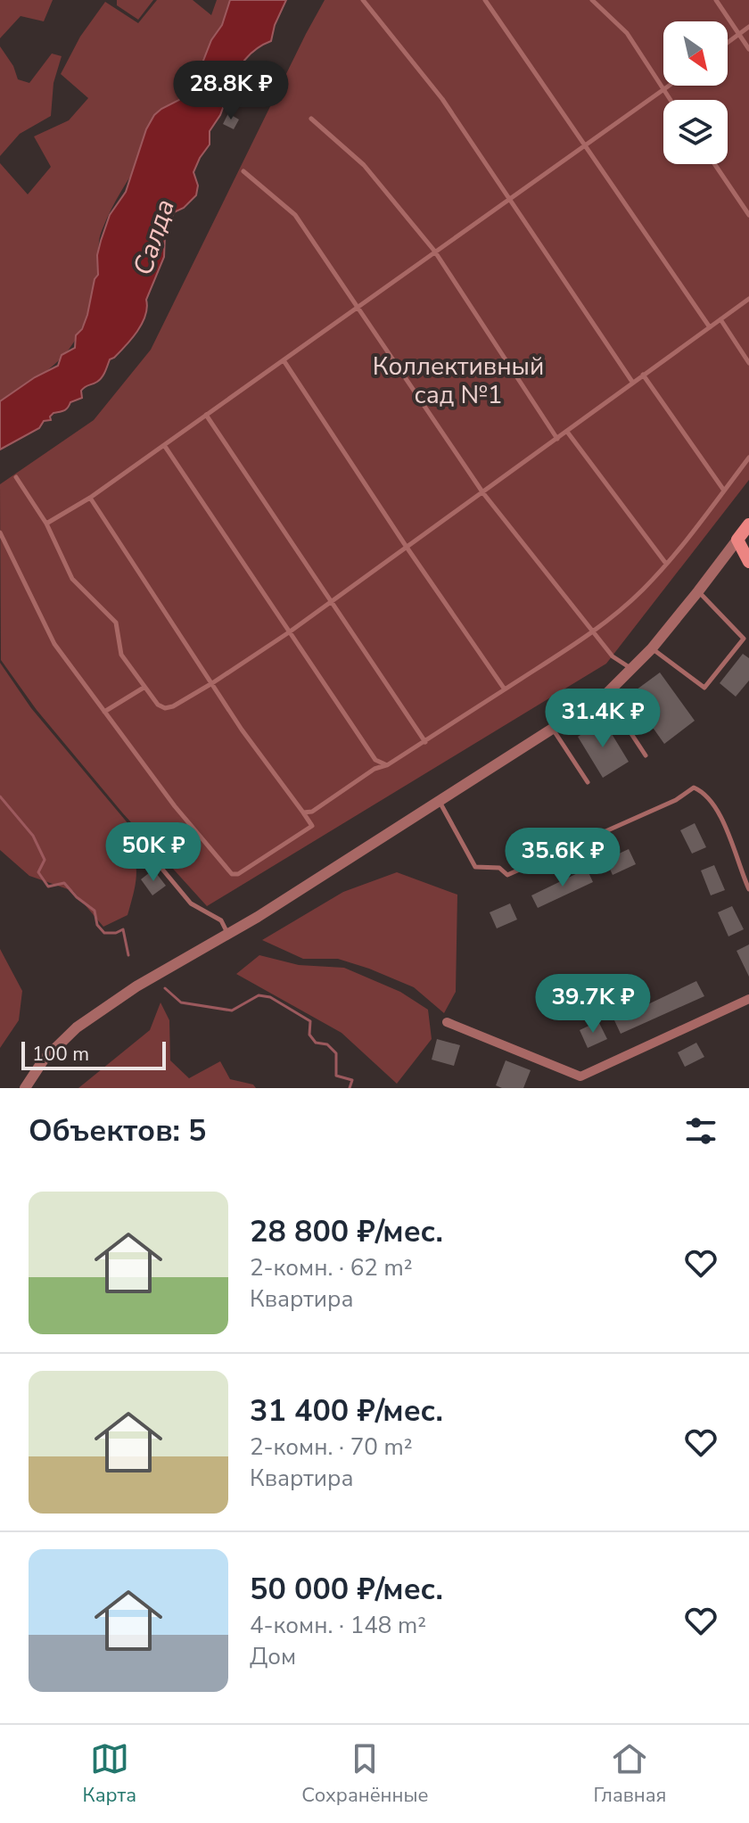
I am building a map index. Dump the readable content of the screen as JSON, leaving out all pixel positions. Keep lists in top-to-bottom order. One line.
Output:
{"water":["Салда"],"parks":["Коллективный сад №1"],"scale_bar":"100 m","north":"bottom right","page":{"price":["28.8K ₽","31.4K ₽","50K ₽","35.6K ₽","39.7K ₽"],"scale":"100 m","heading":"Объектов: 5","list":[{"name":"28 800 ₽/мес.","note":"2-комн. · 62 m² · Квартира"},{"name":"31 400 ₽/мес.","note":"2-комн. · 70 m² · Квартира"},{"name":"50 000 ₽/мес.","note":"4-комн. · 148 m² · Дом"}],"tabs":["Карта","Сохранённые","Главная"]}}
